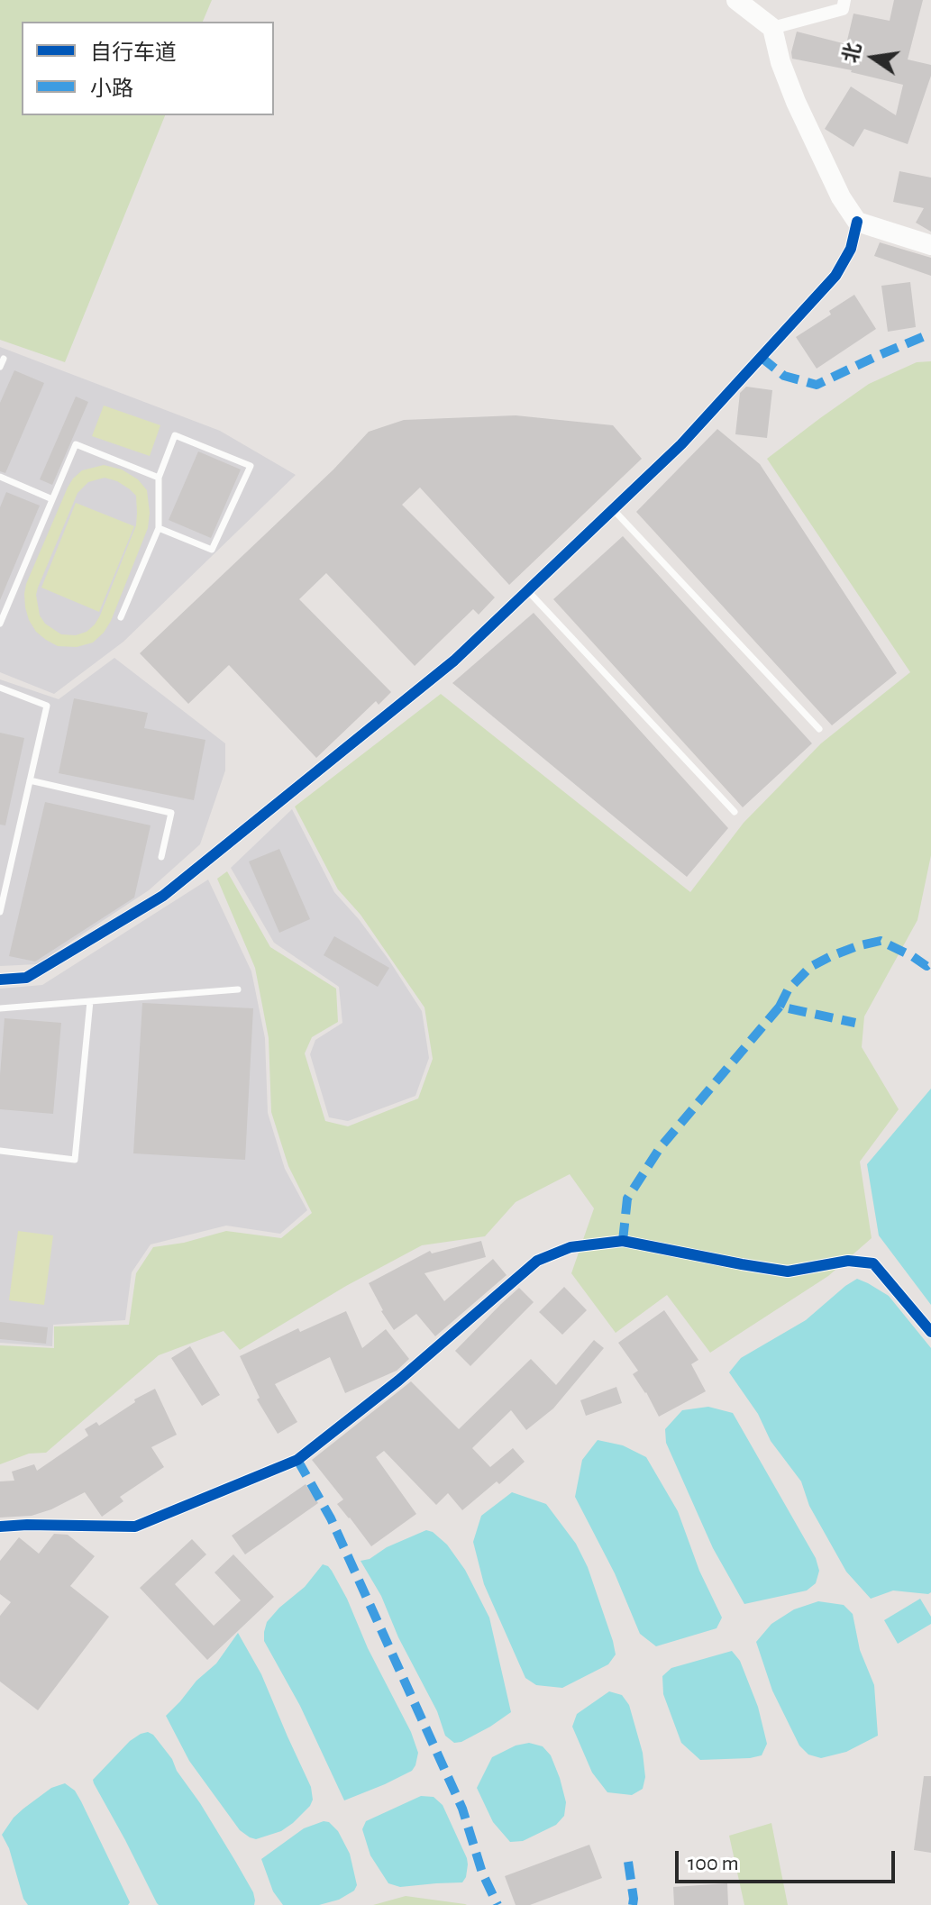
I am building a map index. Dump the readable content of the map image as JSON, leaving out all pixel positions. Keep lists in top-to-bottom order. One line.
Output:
{"legend":["自行车道","小路"],"scale_bar":"100 m","north":"left"}
